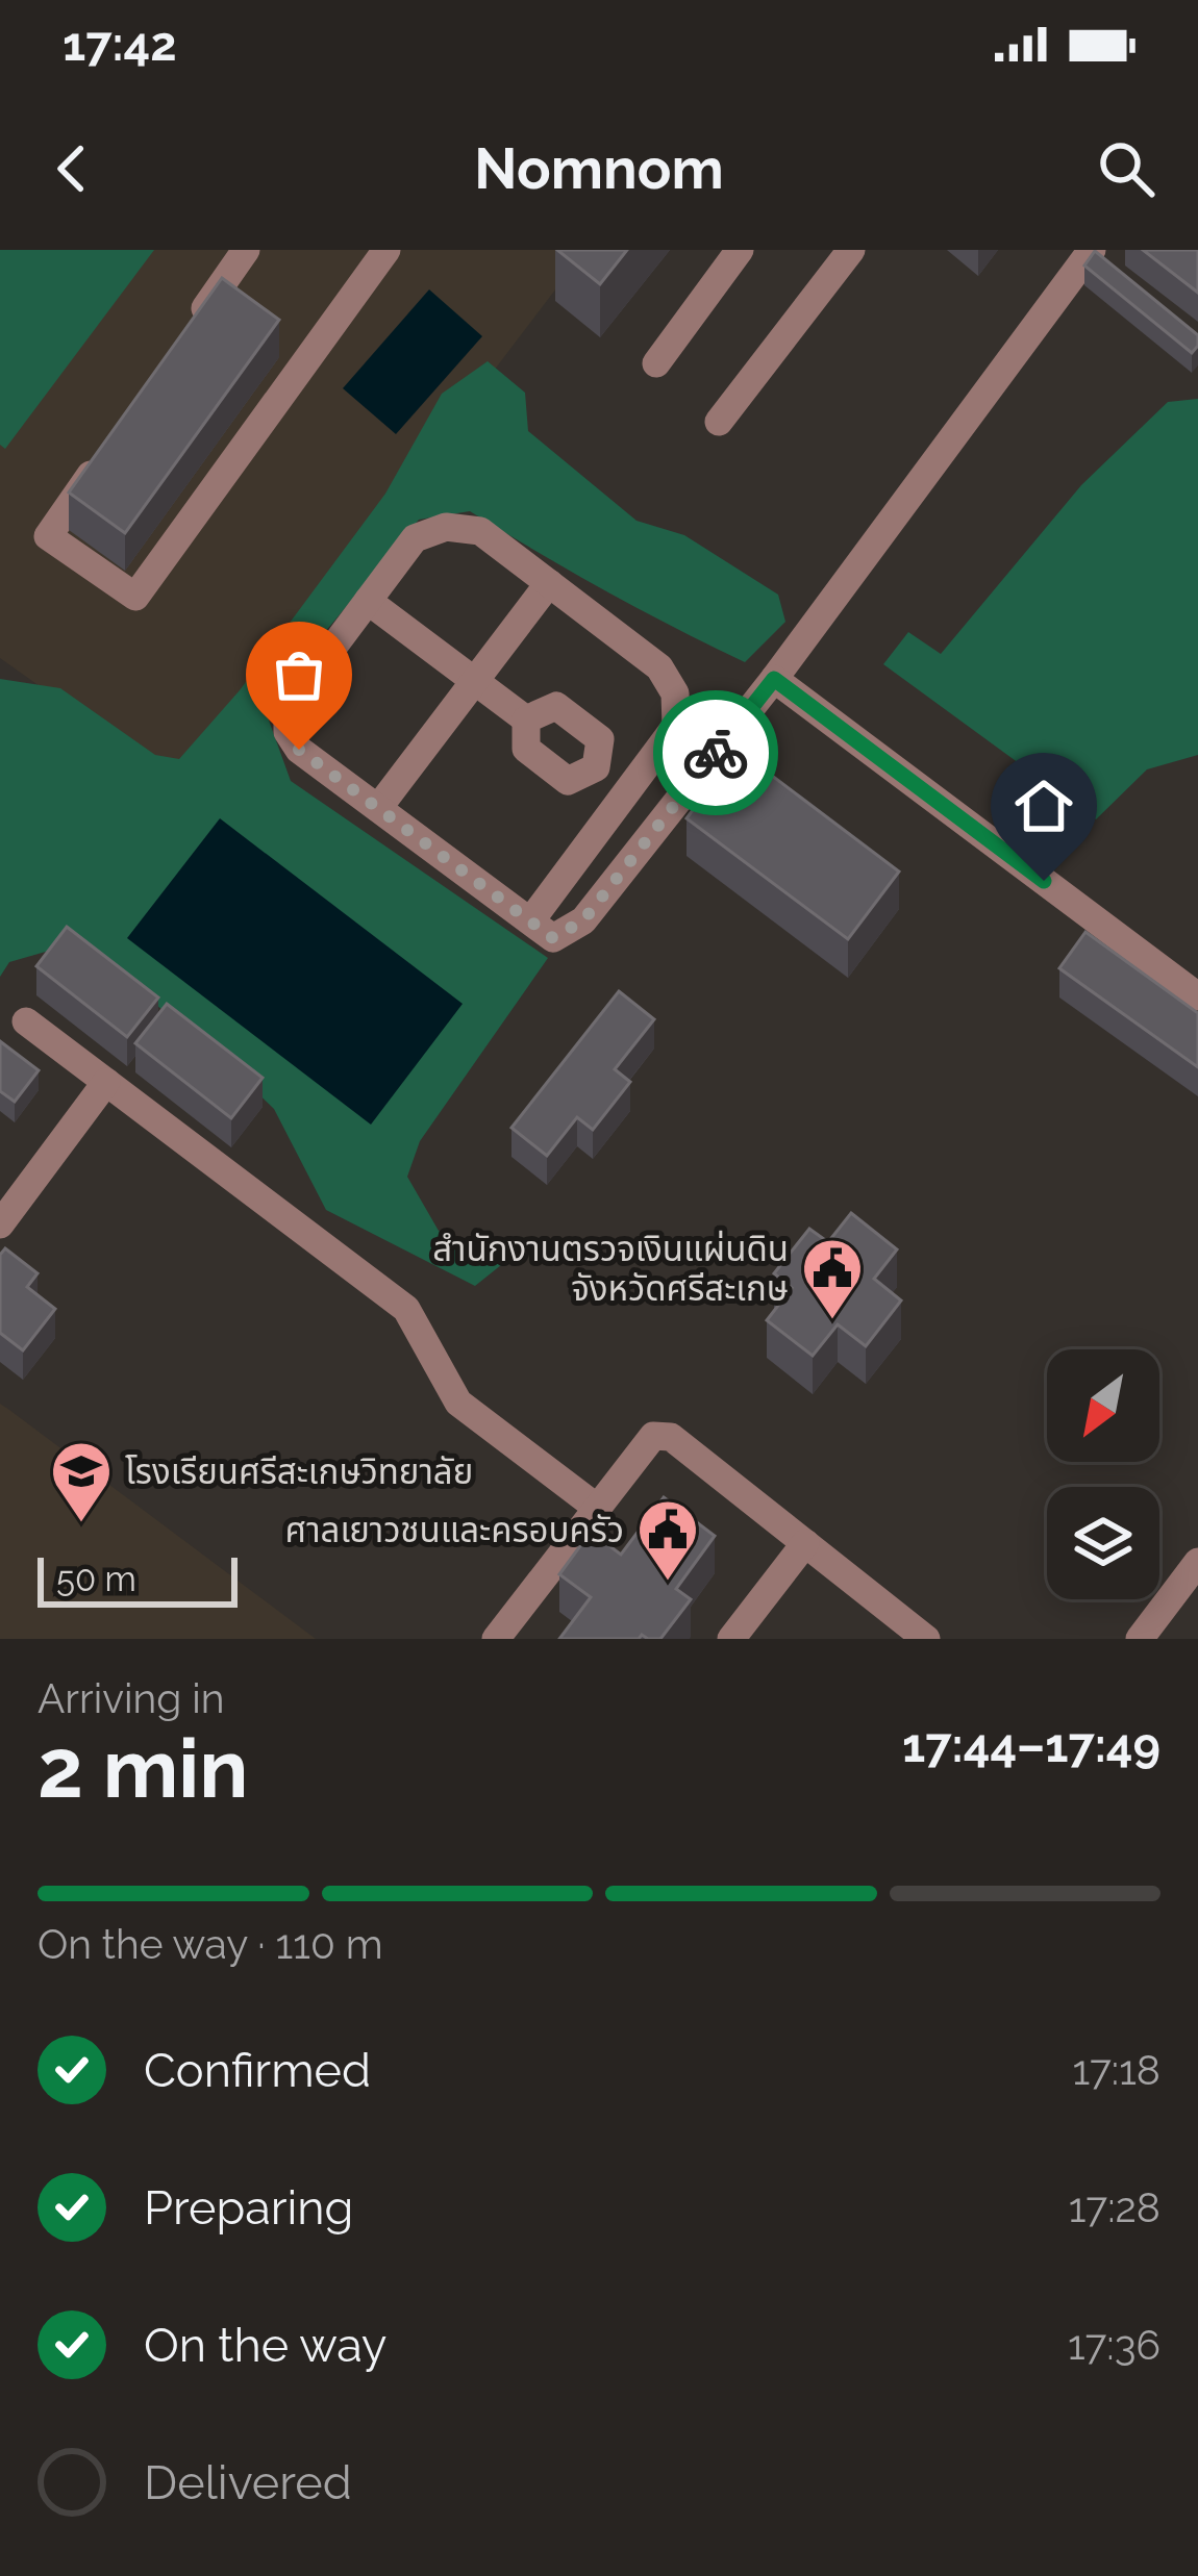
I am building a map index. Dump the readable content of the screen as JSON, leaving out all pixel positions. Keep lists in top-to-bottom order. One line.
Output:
{"places":{"public building":["สำนักงานตรวจเงินแผ่นดิน จังหวัดศรีสะเกษ","ศาลเยาวชนและครอบครัว"],"school or university":["โรงเรียนศรีสะเกษวิทยาลัย"]},"scale_bar":"50 m","north":"bottom left","page":{"status":"17:42","header":"Nomnom","scale":"50 m","heading":["2 min","Arriving in","17:44–17:49"],"bar":"On the way · 110 m","list":[["Confirmed","17:18"],["Preparing","17:28"],["On the way","17:36"],"Delivered"]}}
